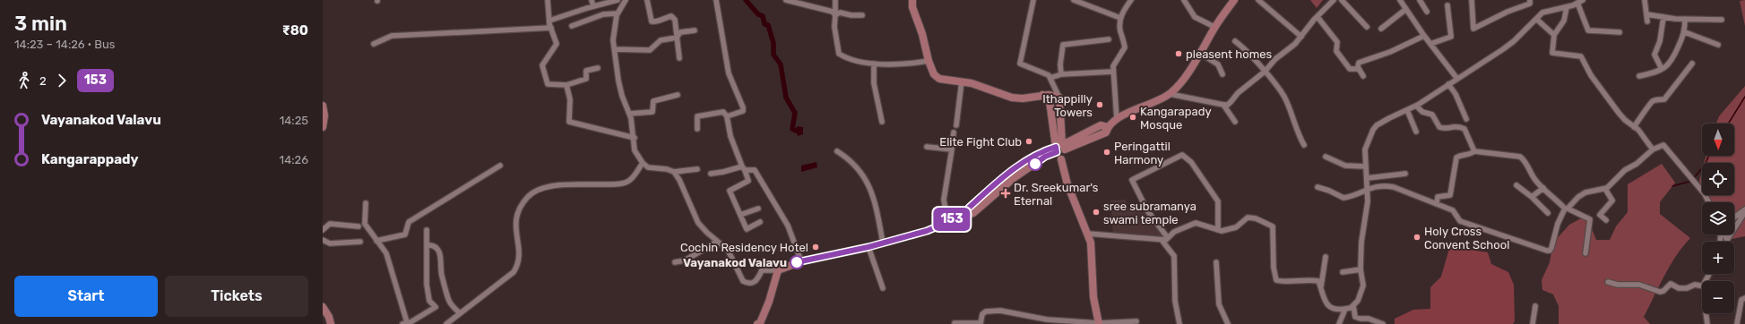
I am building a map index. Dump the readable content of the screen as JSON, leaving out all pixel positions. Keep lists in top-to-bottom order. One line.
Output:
{"places":{"other":["pleasent homes","Ithappilly Towers","Kangarapady Mosque","Elite Fight Club","Peringattil Harmony","sree subramanya swami temple","Holy Cross Convent School","Cochin Residency Hotel","Vayanakod Valavu"],"health":["Dr. Sreekumar's Eternal"]},"lines":["bus line 153"],"north":"bottom","page":{"heading":["3 min","14:23 – 14:26 · Bus","₹80"],"on_map":"153","legs":["2","153"],"list":[{"name":"Vayanakod Valavu","value":"14:25"},{"name":"Kangarappady","value":"14:26"}],"map_buttons":["+","−"],"buttons":["Start","Tickets"]}}
